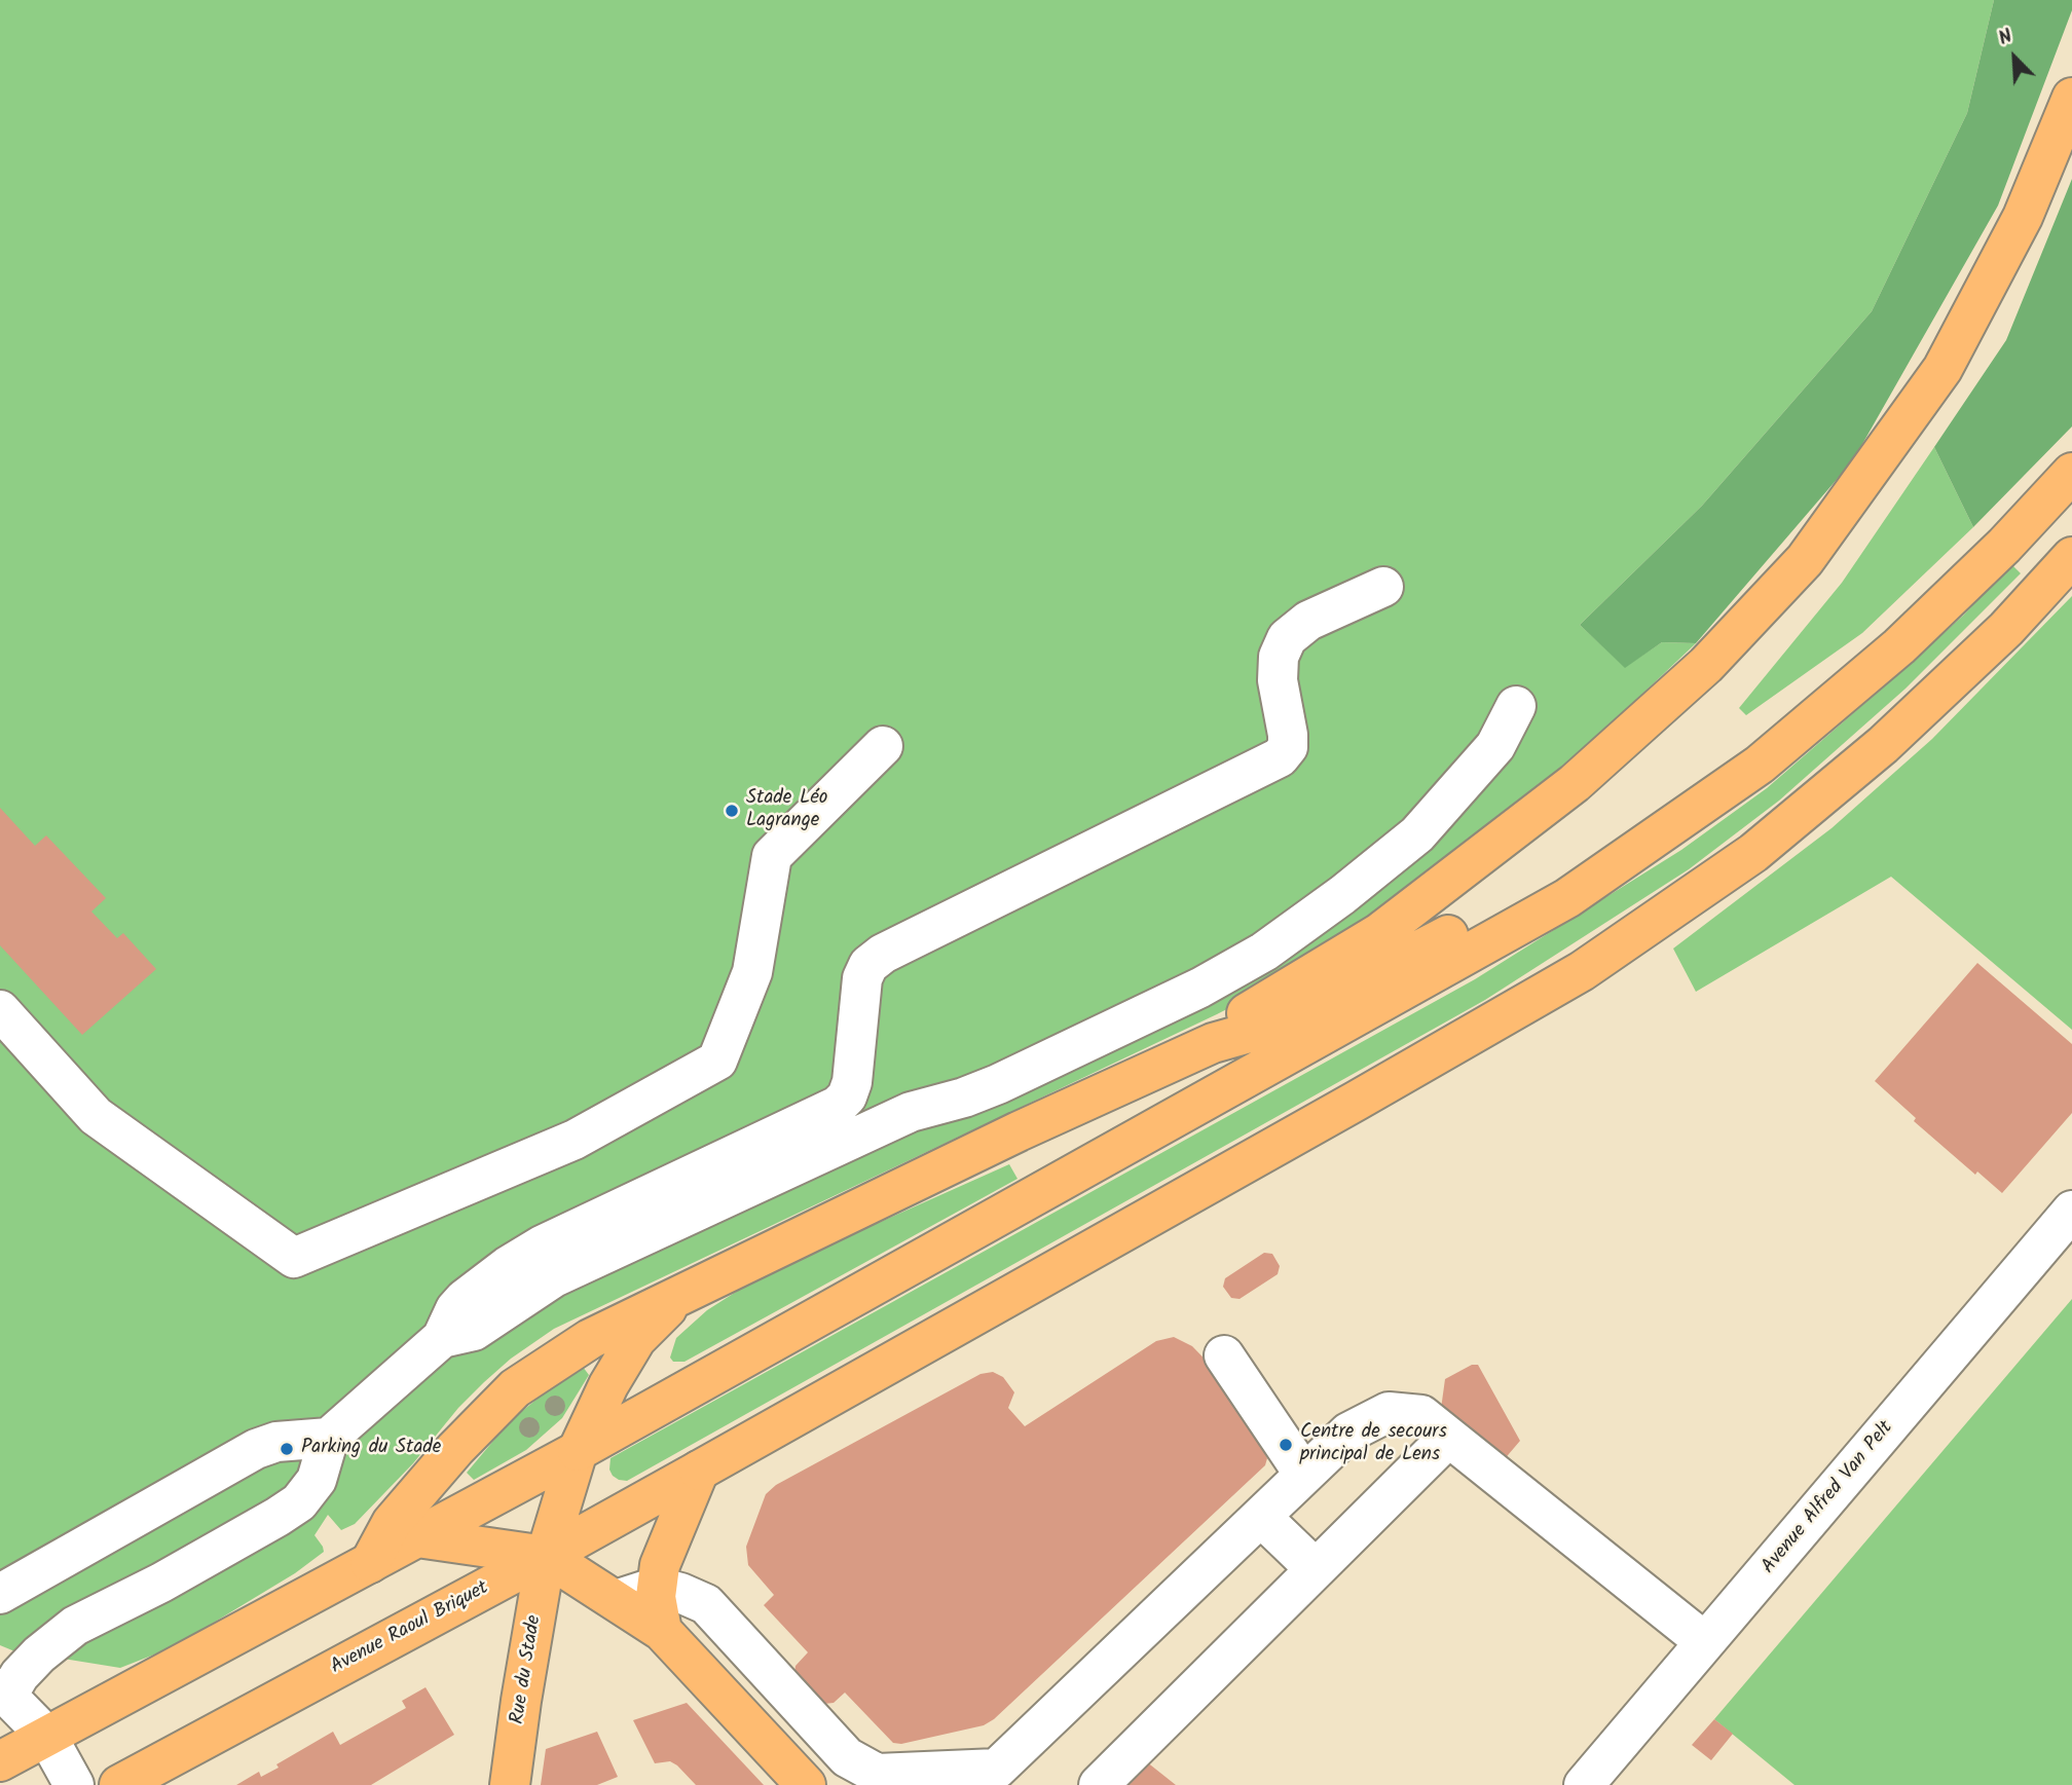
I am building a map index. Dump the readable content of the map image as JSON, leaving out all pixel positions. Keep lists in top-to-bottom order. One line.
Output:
{"streets":{"main road":["Avenue Raoul Briquet","Rue du Stade"],"street":["Avenue Alfred Van Pelt"]},"crossings":[["Avenue Raoul Briquet","Rue du Stade"]],"places":["Stade Léo Lagrange","Centre de secours principal de Lens","Parking du Stade"],"north":"top left"}
